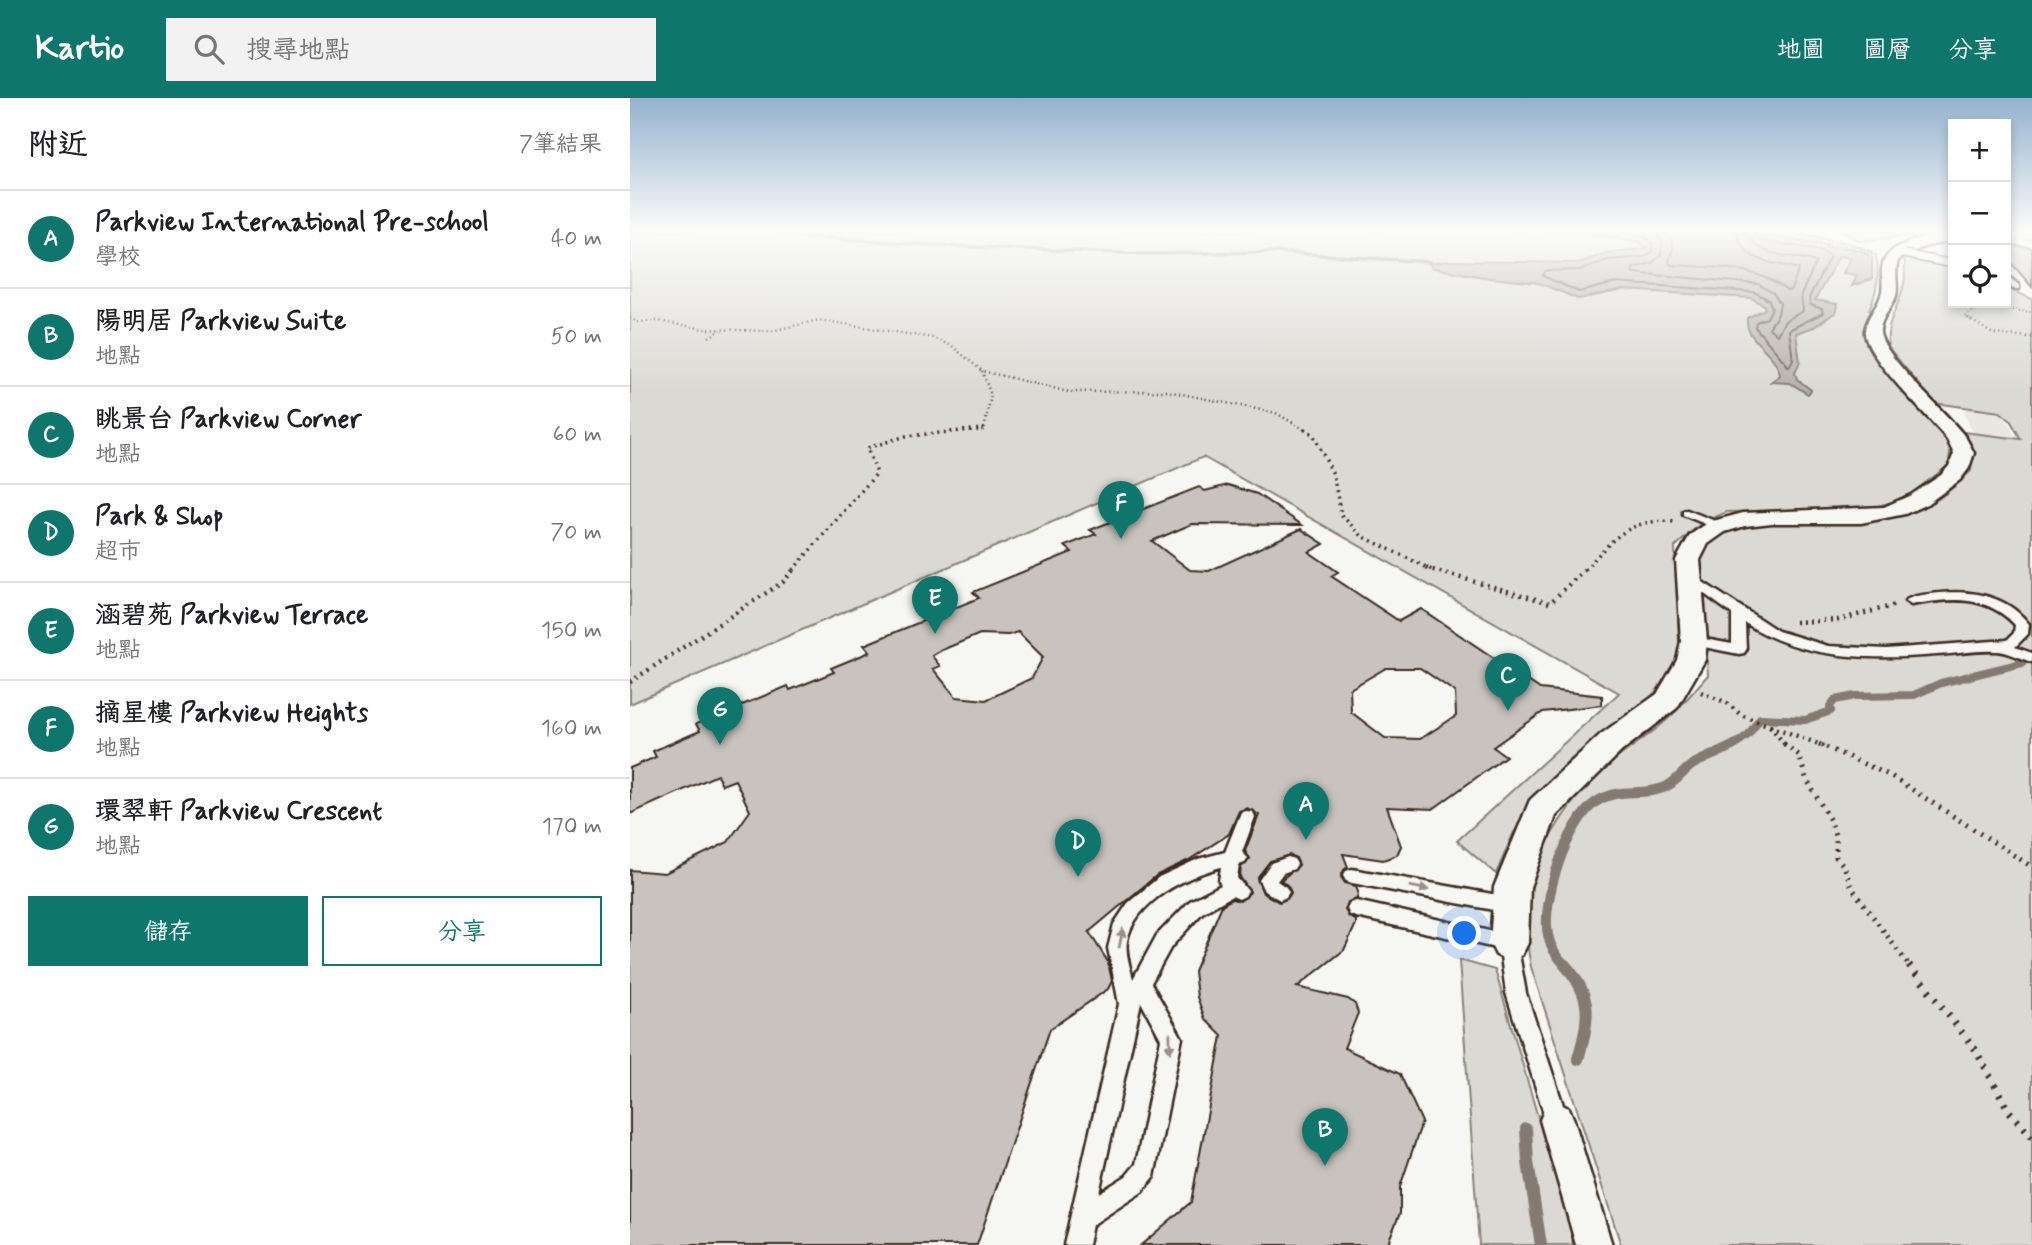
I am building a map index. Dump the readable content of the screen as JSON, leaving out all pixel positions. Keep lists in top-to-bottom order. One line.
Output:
{"page":{"header":"Kartio","search":"搜尋地點","nav":["地圖","圖層","分享"],"heading":["附近","7筆結果"],"map_buttons":["+","−"],"list":[{"mark":"A","name":"Parkview International Pre-school","note":"學校","value":"40 m"},{"mark":"B","name":"陽明居 Parkview Suite","note":"地點","value":"50 m"},{"mark":"C","name":"眺景台 Parkview Corner","note":"地點","value":"60 m"},{"mark":"D","name":"Park & Shop","note":"超市","value":"70 m"},{"mark":"E","name":"涵碧苑 Parkview Terrace","note":"地點","value":"150 m"},{"mark":"F","name":"摘星樓 Parkview Heights","note":"地點","value":"160 m"},{"mark":"G","name":"環翠軒 Parkview Crescent","note":"地點","value":"170 m"}],"pins":["F","E","C","G","A","D","B"],"buttons":["儲存","分享"]}}
